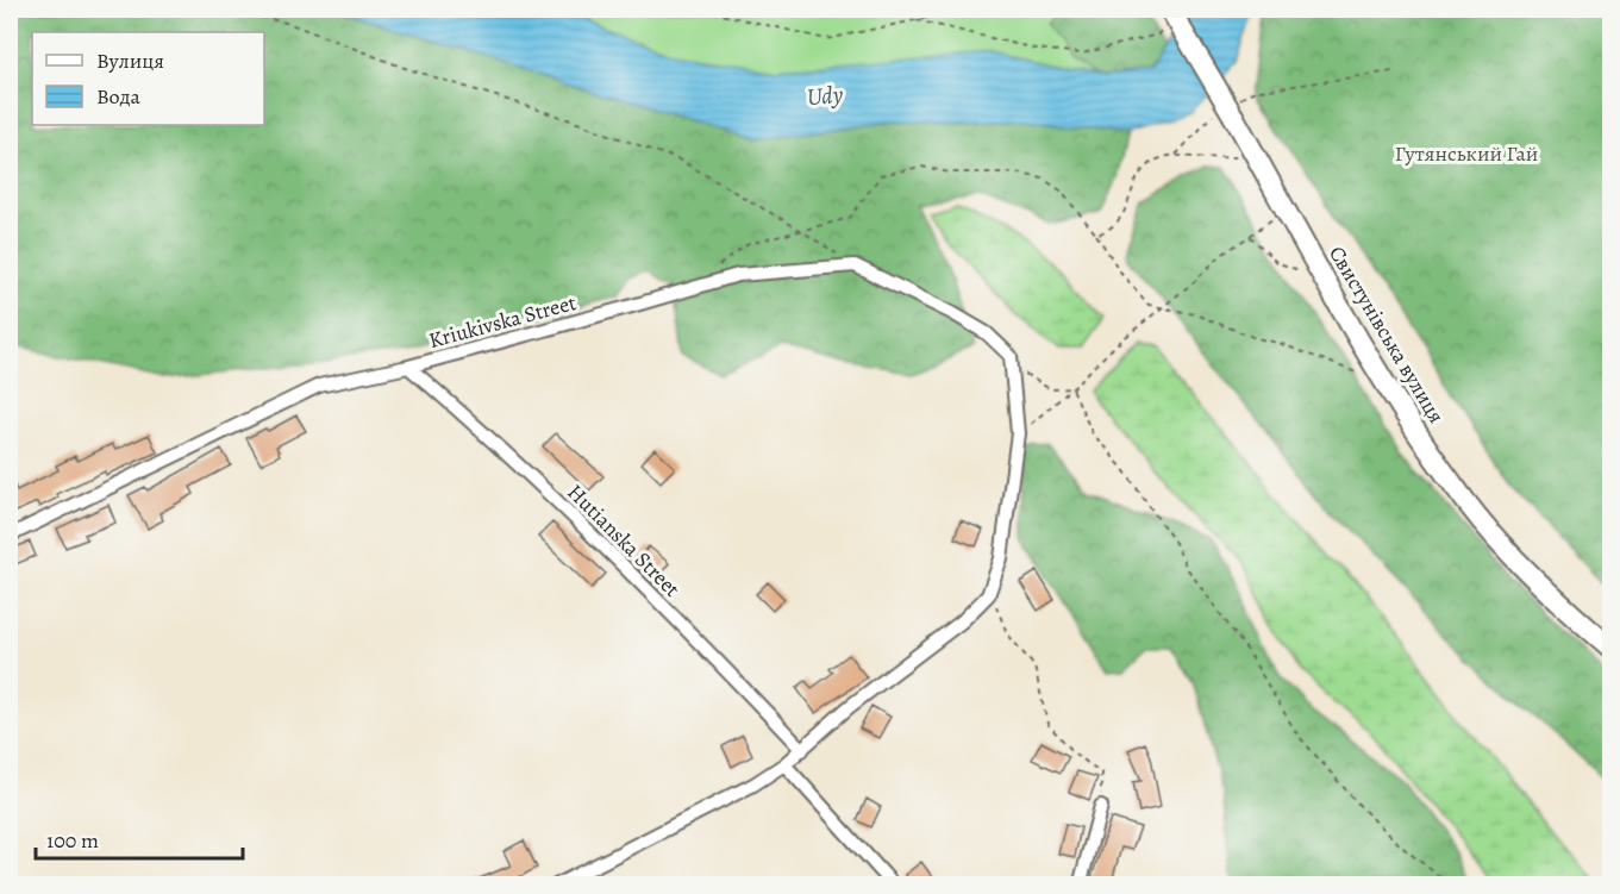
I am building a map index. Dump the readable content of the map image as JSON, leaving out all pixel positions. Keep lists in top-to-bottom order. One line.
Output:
{"streets":{"main road":["Свистунівська вулиця"],"street":["Kriukivska Street","Hutianska Street"]},"crossings":[["Kriukivska Street","Hutianska Street"]],"water":["Udy"],"parks":["Гутянський Гай"],"legend":["Вулиця","Вода"],"scale_bar":"100 m"}
